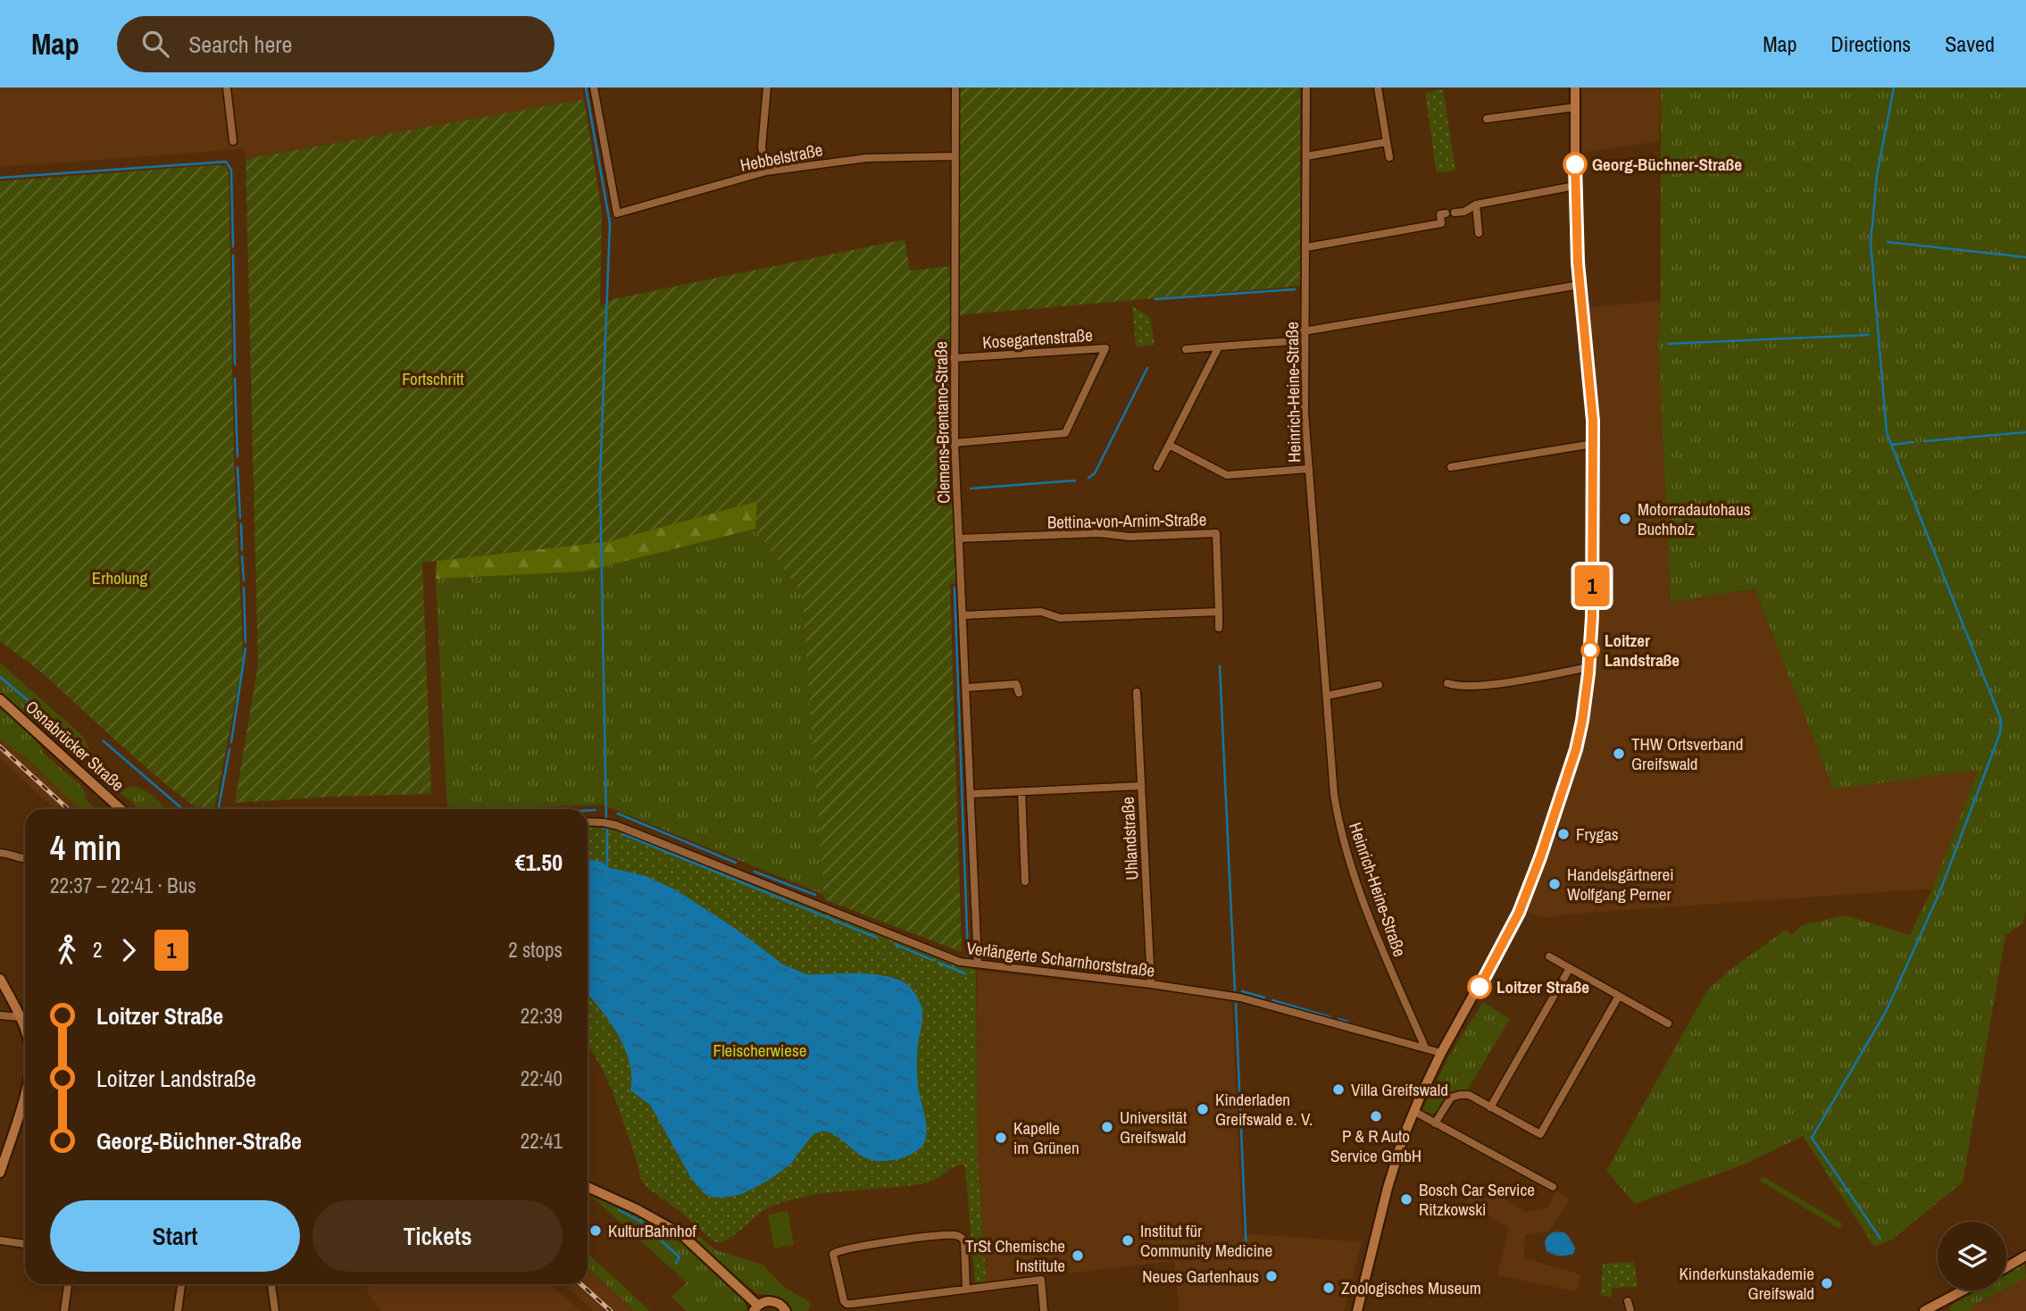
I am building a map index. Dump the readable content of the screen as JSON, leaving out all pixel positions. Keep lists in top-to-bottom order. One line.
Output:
{"streets":{"main road":["Osnabrücker Straße"],"street":["Hebbelstraße","Kosegartenstraße","Heinrich-Heine-Straße","Clemens-Brentano-Straße","Bettina-von-Arnim-Straße","Uhlandstraße","Verlängerte Scharnhorststraße"]},"crossings":[["Hebbelstraße","Clemens-Brentano-Straße"],["Kosegartenstraße","Clemens-Brentano-Straße"],["Heinrich-Heine-Straße","Verlängerte Scharnhorststraße"],["Clemens-Brentano-Straße","Bettina-von-Arnim-Straße"],["Clemens-Brentano-Straße","Verlängerte Scharnhorststraße"],["Uhlandstraße","Verlängerte Scharnhorststraße"]],"parks":["Fortschritt","Erholung","Fleischerwiese"],"places":["Georg-Büchner-Straße","Motorradautohaus Buchholz","Loitzer Landstraße","THW Ortsverband Greifswald","Frygas","Handelsgärtnerei Wolfgang Perner","Loitzer Straße","Villa Greifswald","Kinderladen Greifswald e. V.","P & R Auto Service GmbH","Universität Greifswald","Kapelle im Grünen","Bosch Car Service Ritzkowski","KulturBahnhof","Institut für Community Medicine","TrSt Chemische Institute","Neues Gartenhaus","Kinderkunstakademie Greifswald","Zoologisches Museum"],"lines":["bus line 1"],"page":{"header":"Map","search":"Search here","nav":["Map","Directions","Saved"],"on_map":"1","heading":["4 min","22:37 – 22:41 · Bus","€1.50"],"legs":["2","1","2 stops"],"list":[{"name":"Loitzer Straße","value":"22:39"},{"name":"Loitzer Landstraße","value":"22:40"},{"name":"Georg-Büchner-Straße","value":"22:41"}],"buttons":["Start","Tickets"]}}
